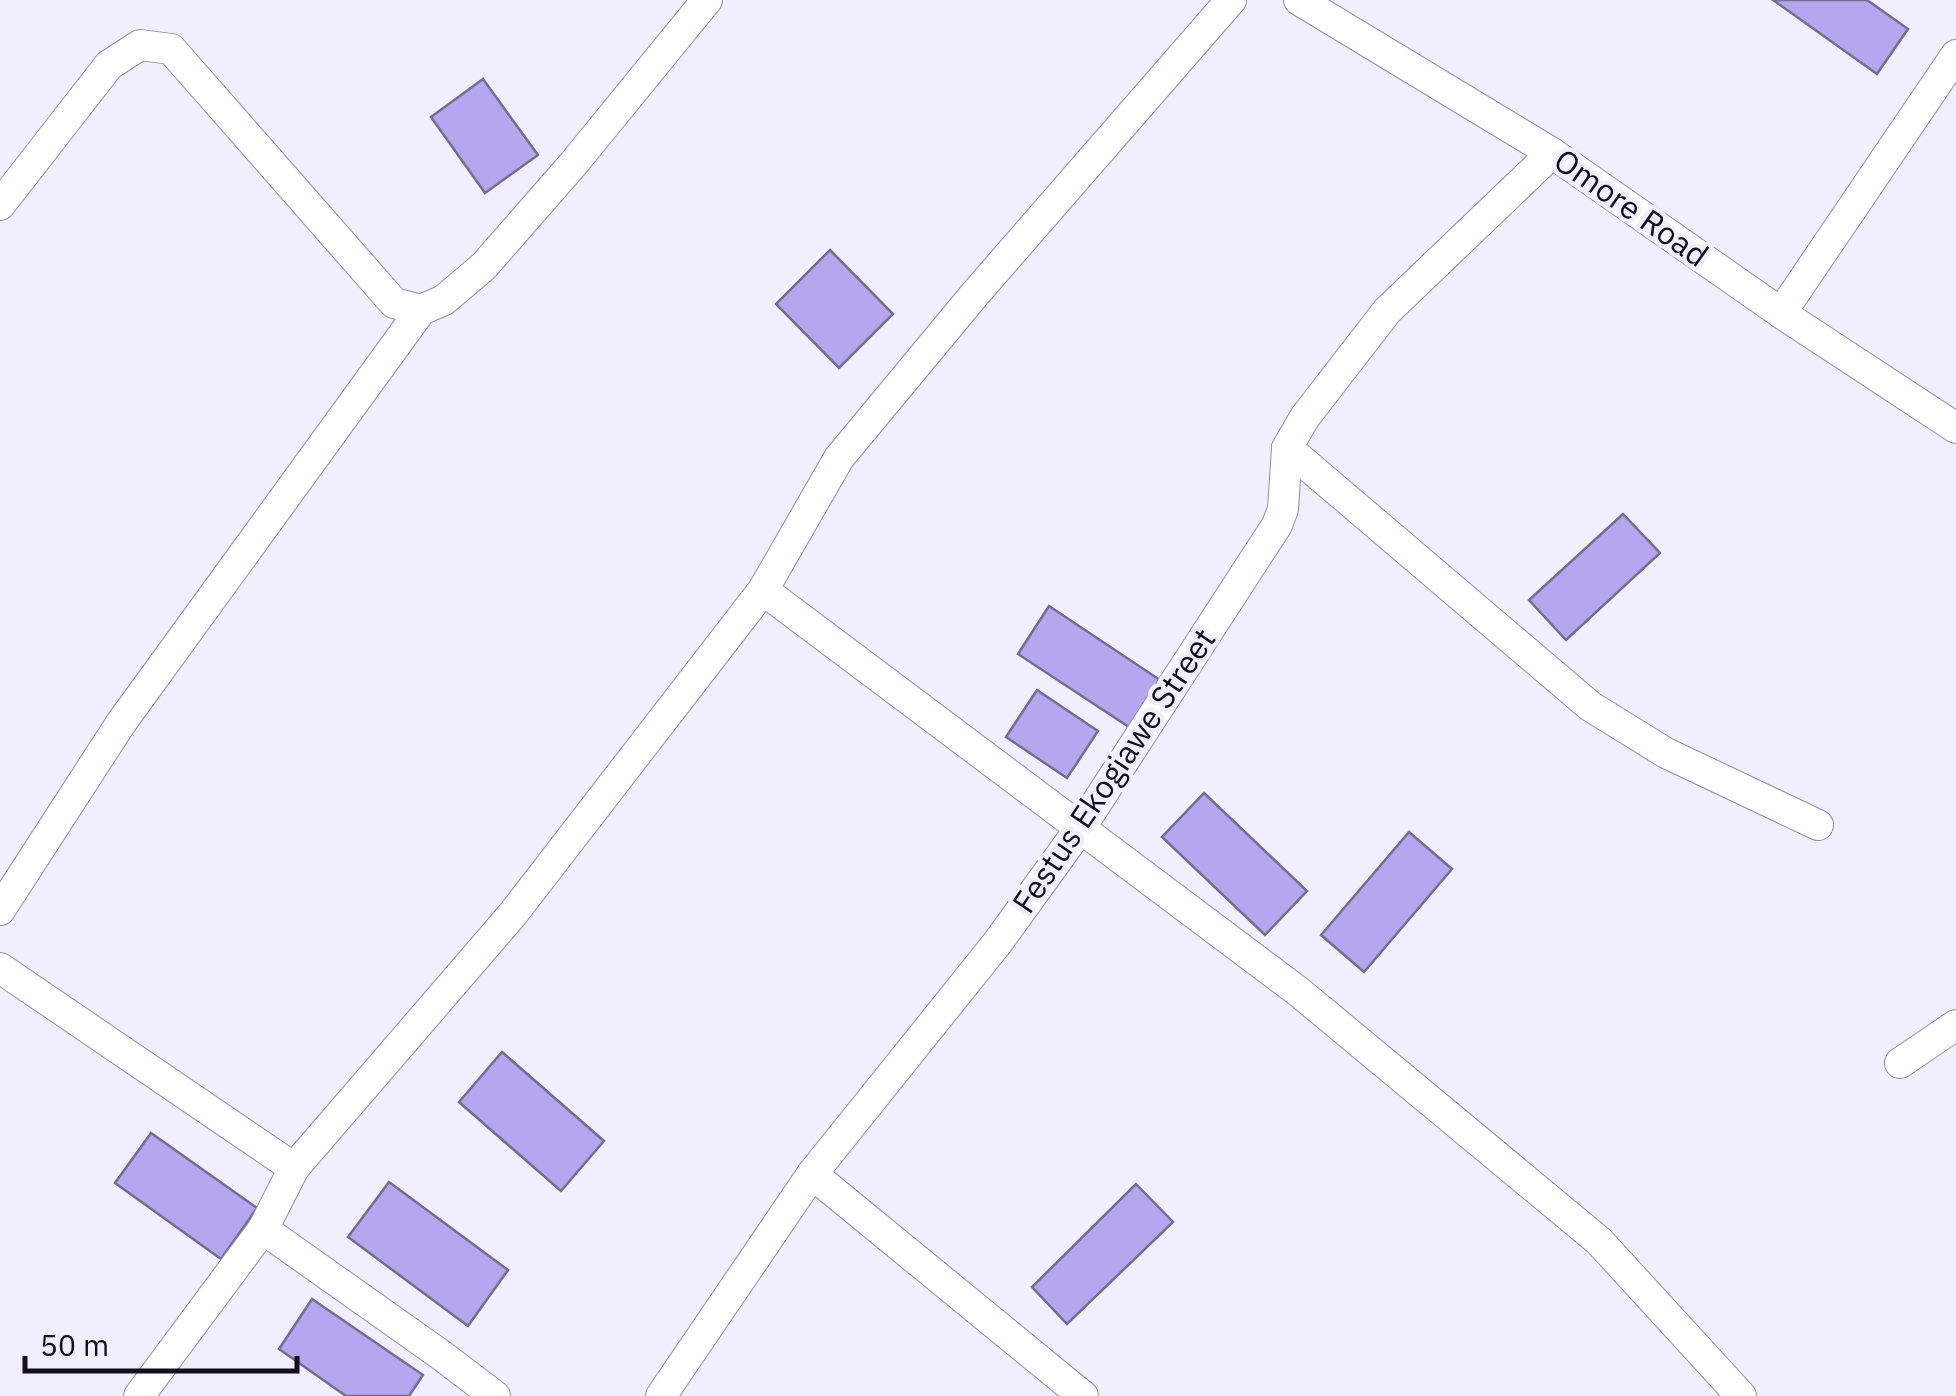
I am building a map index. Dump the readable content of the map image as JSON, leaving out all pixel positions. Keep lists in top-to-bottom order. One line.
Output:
{"streets":{"street":["Omore Road","Festus Ekogiawe Street"]},"scale_bar":"50 m"}
